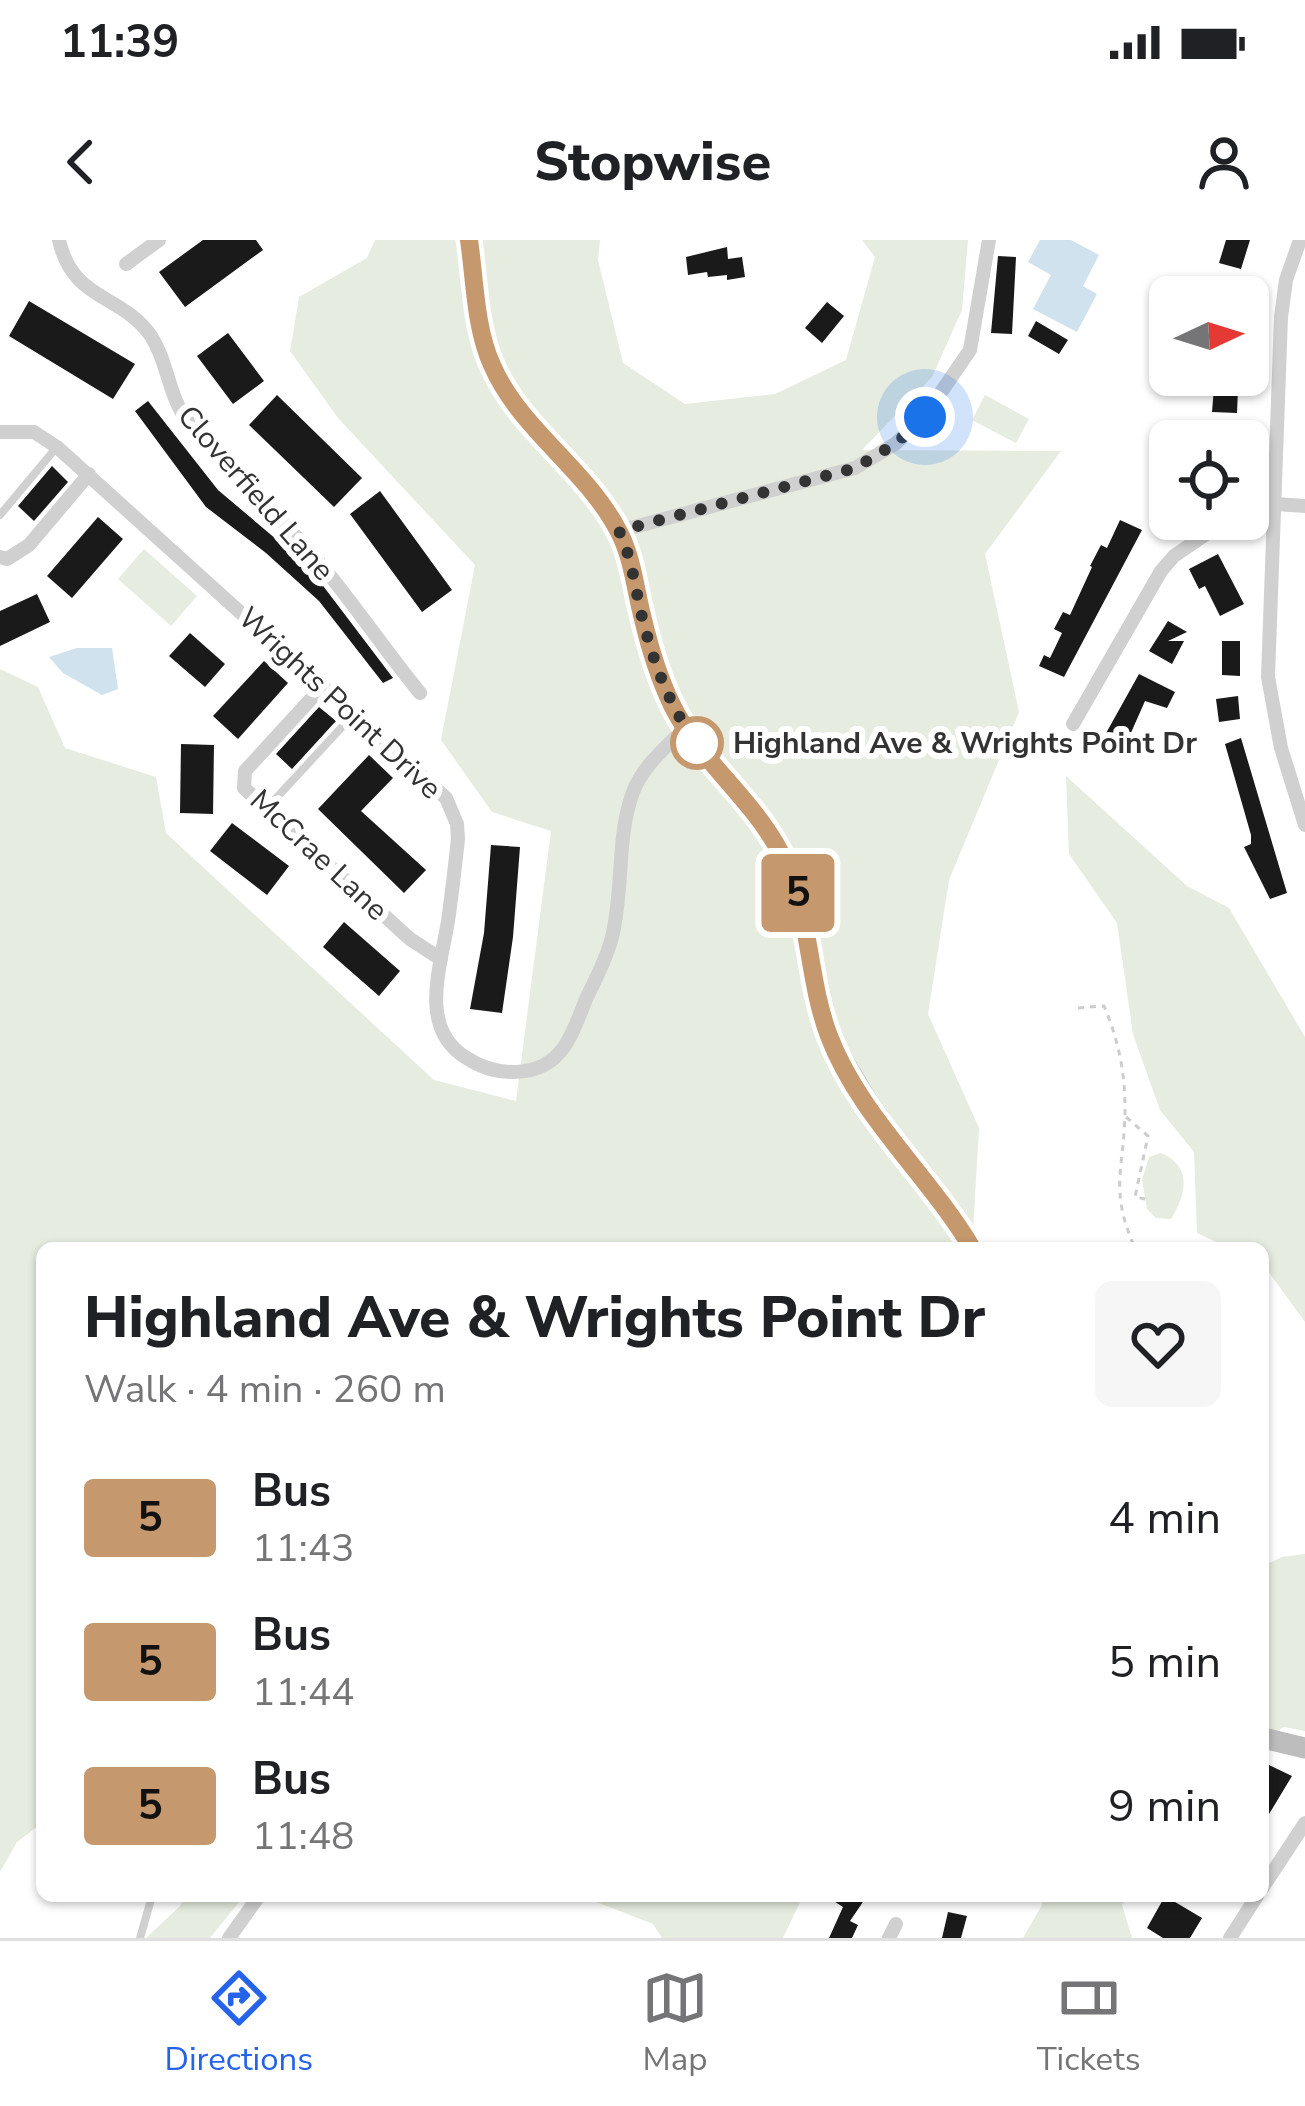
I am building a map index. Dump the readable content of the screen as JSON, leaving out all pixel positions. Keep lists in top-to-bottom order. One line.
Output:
{"streets":{"street":["Cloverfield Lane","Wrights Point Drive","McCrae Lane"]},"crossings":[["Wrights Point Drive","McCrae Lane"]],"places":["Highland Ave & Wrights Point Dr"],"lines":["bus line 5"],"north":"right","page":{"status":"11:39","header":"Stopwise","on_map":"5","heading":["Highland Ave & Wrights Point Dr","Walk · 4 min · 260 m"],"list":[{"mark":"5","name":"Bus","note":"11:43","value":"4 min"},{"mark":"5","name":"Bus","note":"11:44","value":"5 min"},{"mark":"5","name":"Bus","note":"11:48","value":"9 min"}],"tabs":["Directions","Map","Tickets"]}}
